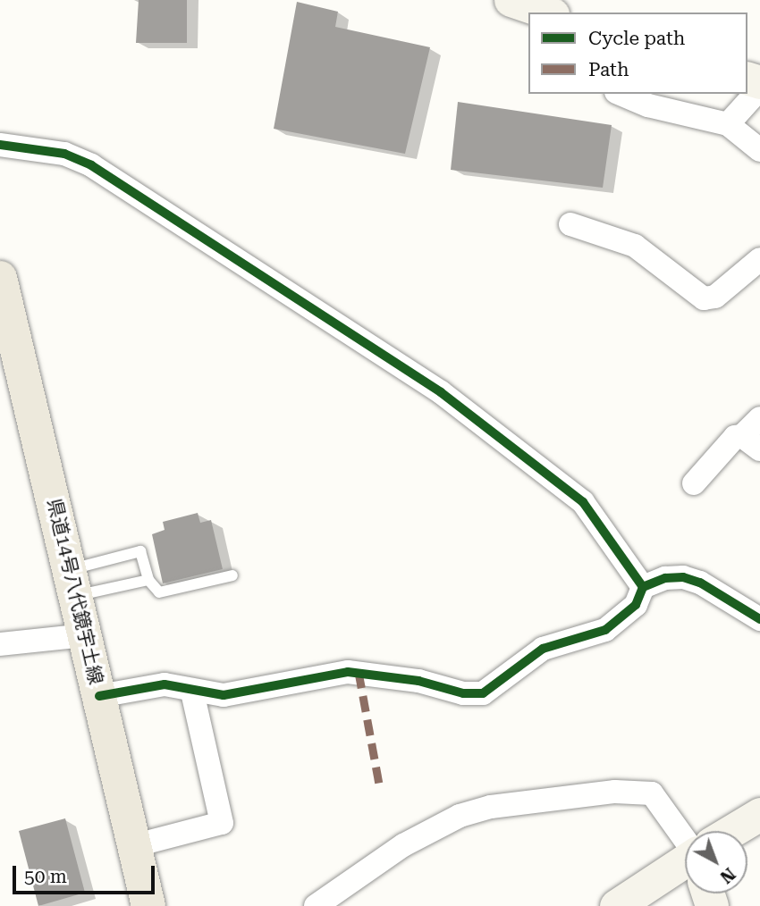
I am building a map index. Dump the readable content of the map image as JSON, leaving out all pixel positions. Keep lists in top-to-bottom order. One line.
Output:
{"streets":{"main road":["県道14号八代鏡宇土線"]},"legend":["Cycle path","Path"],"scale_bar":"50 m","north":"bottom right"}
